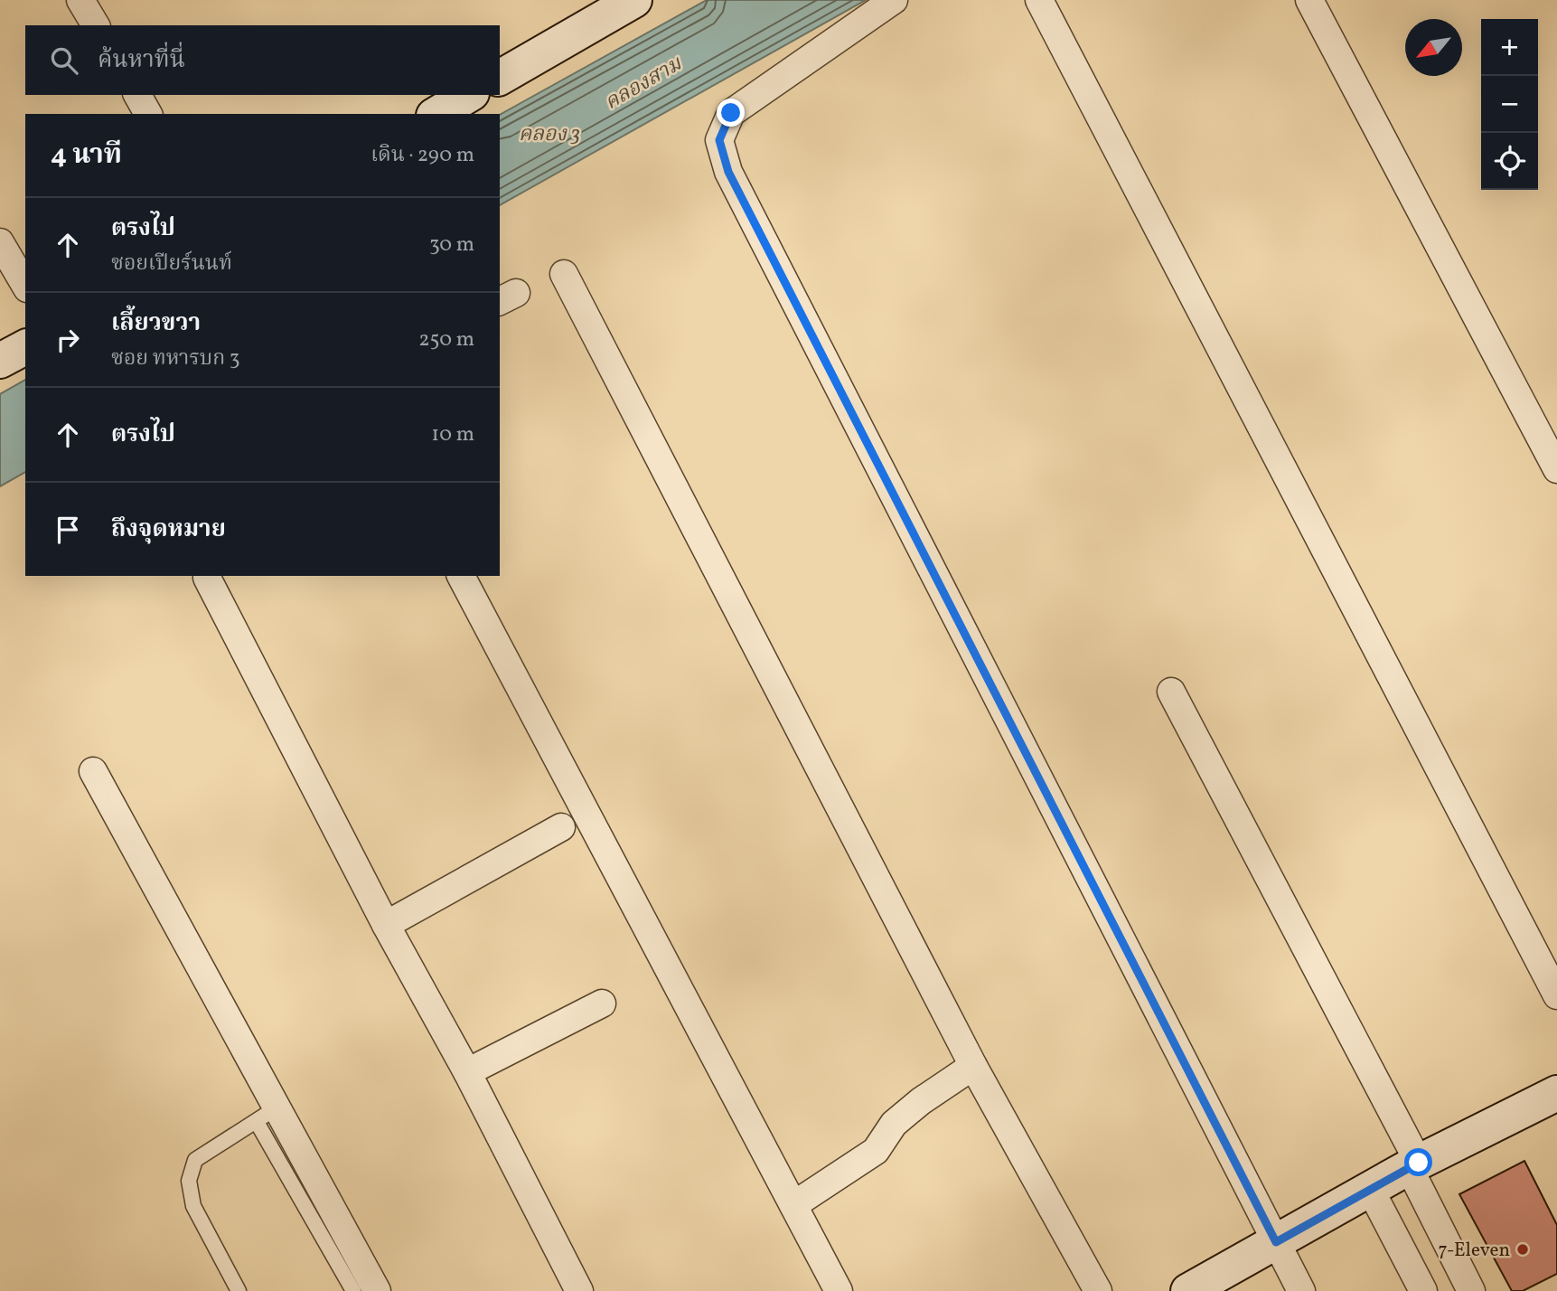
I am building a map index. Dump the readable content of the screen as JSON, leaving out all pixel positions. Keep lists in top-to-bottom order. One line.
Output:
{"water":["คลองสาม","คลอง 3"],"places":["7-Eleven"],"north":"bottom left","page":{"map_buttons":["+","−"],"search":"ค้นหาที่นี่","heading":["4 นาที","เดิน · 290 m"],"list":[["ตรงไป","ซอยเปียร์นนท์","30 m"],["เลี้ยวขวา","ซอย ทหารบก 3","250 m"],["ตรงไป","10 m"],"ถึงจุดหมาย"]}}
